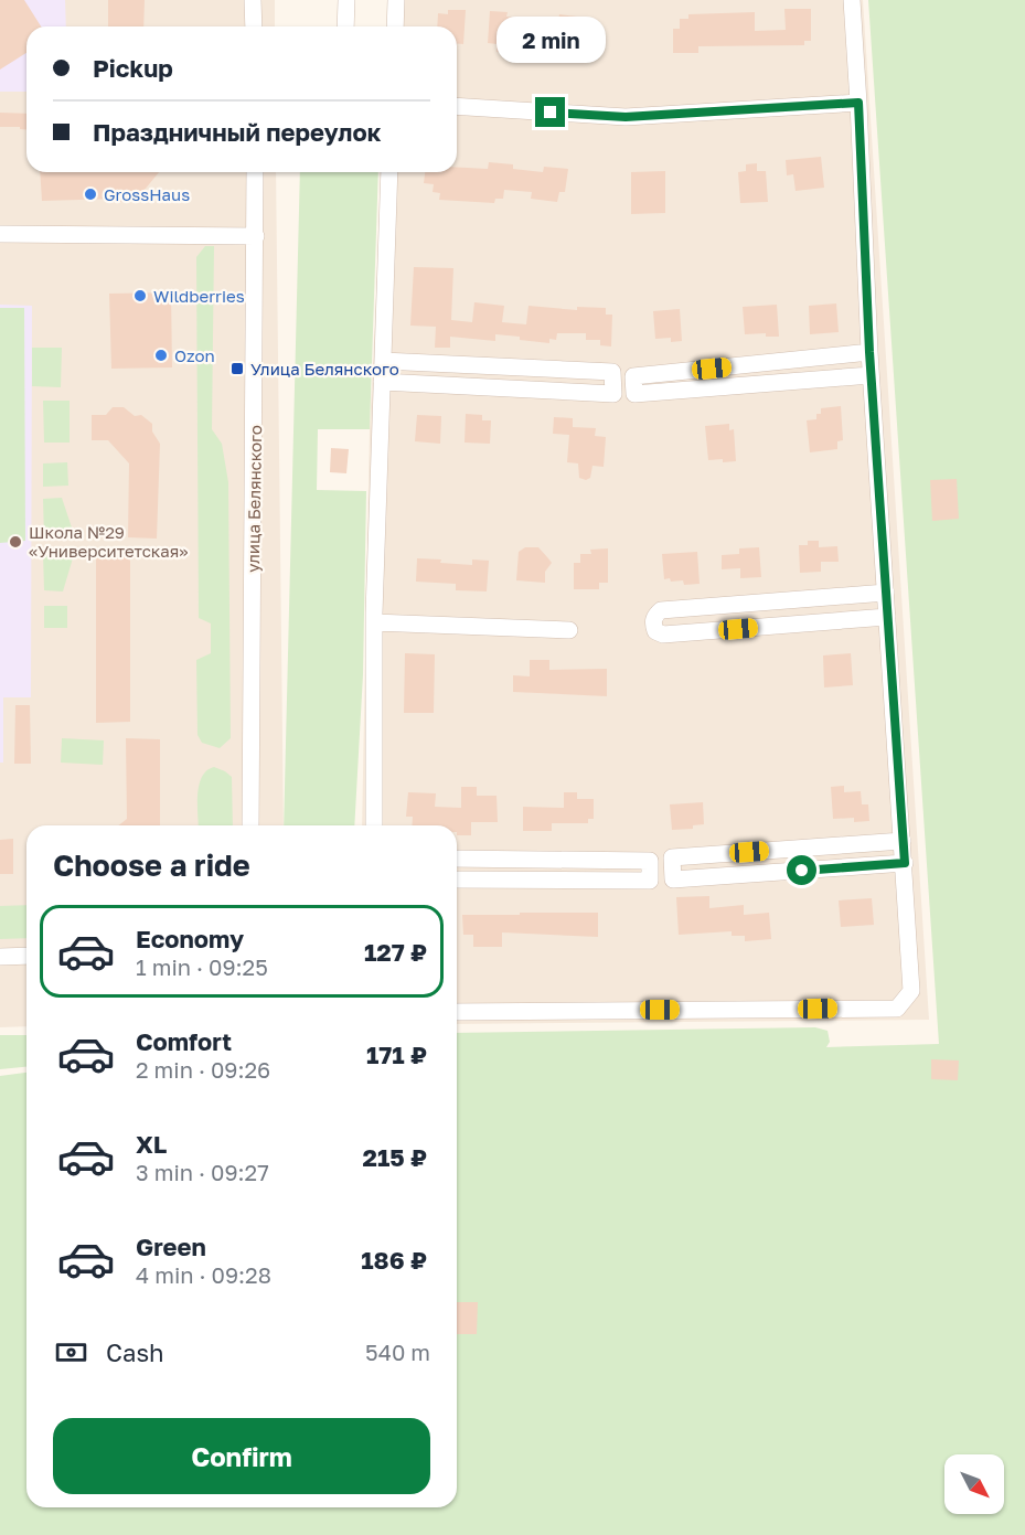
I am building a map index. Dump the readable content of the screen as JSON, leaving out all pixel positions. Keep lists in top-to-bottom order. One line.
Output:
{"streets":{"street":["улица Белянского"]},"places":{"other":["GrossHaus","Wildberries","Ozon","Школа №29 «Университетская»"],"transit":["Улица Белянского"]},"north":"bottom right","page":{"bubble":"2 min","banner":["Pickup","Праздничный переулок"],"heading":"Choose a ride","list":[{"name":"Economy","note":"1 min · 09:25","value":"127 ₽"},{"name":"Comfort","note":"2 min · 09:26","value":"171 ₽"},{"name":"XL","note":"3 min · 09:27","value":"215 ₽"},{"name":"Green","note":"4 min · 09:28","value":"186 ₽"}],"pay":["Cash","540 m"],"buttons":"Confirm"}}
